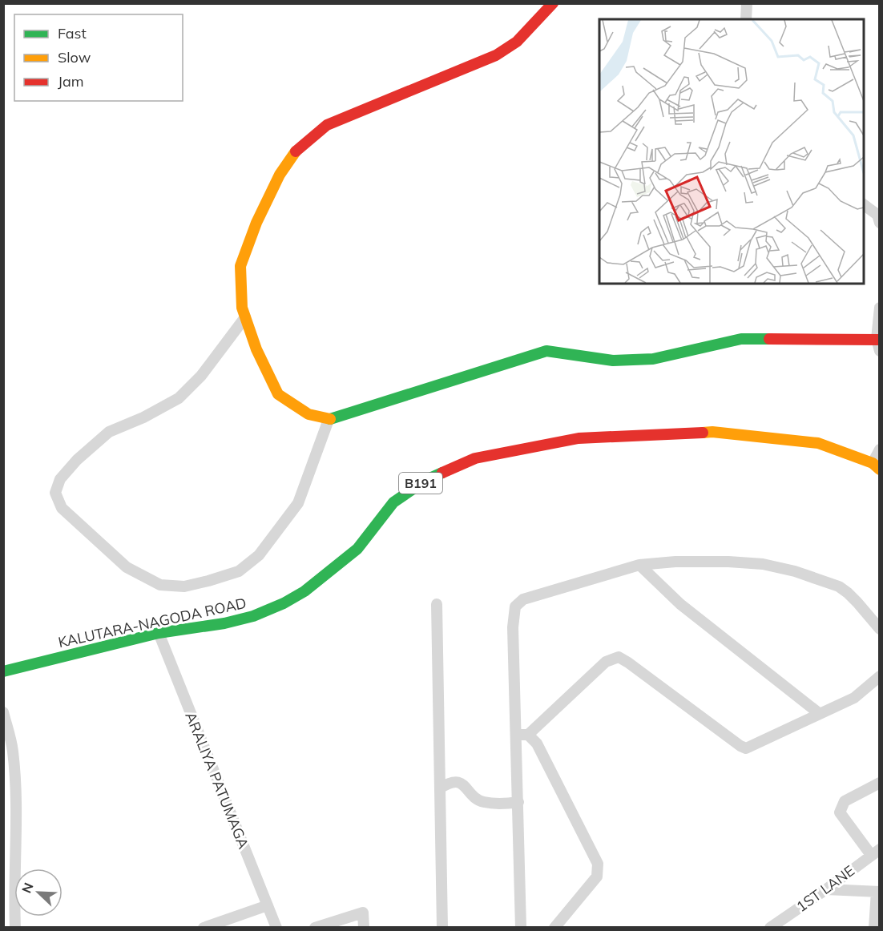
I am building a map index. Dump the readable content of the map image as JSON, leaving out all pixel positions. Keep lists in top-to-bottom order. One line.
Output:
{"streets":{"street":["B191","KALUTARA-NAGODA ROAD","ARALIYA PATUMAGA","1ST LANE"]},"crossings":[["KALUTARA-NAGODA ROAD","ARALIYA PATUMAGA"]],"legend":["Fast","Slow","Jam"],"north":"top left"}
